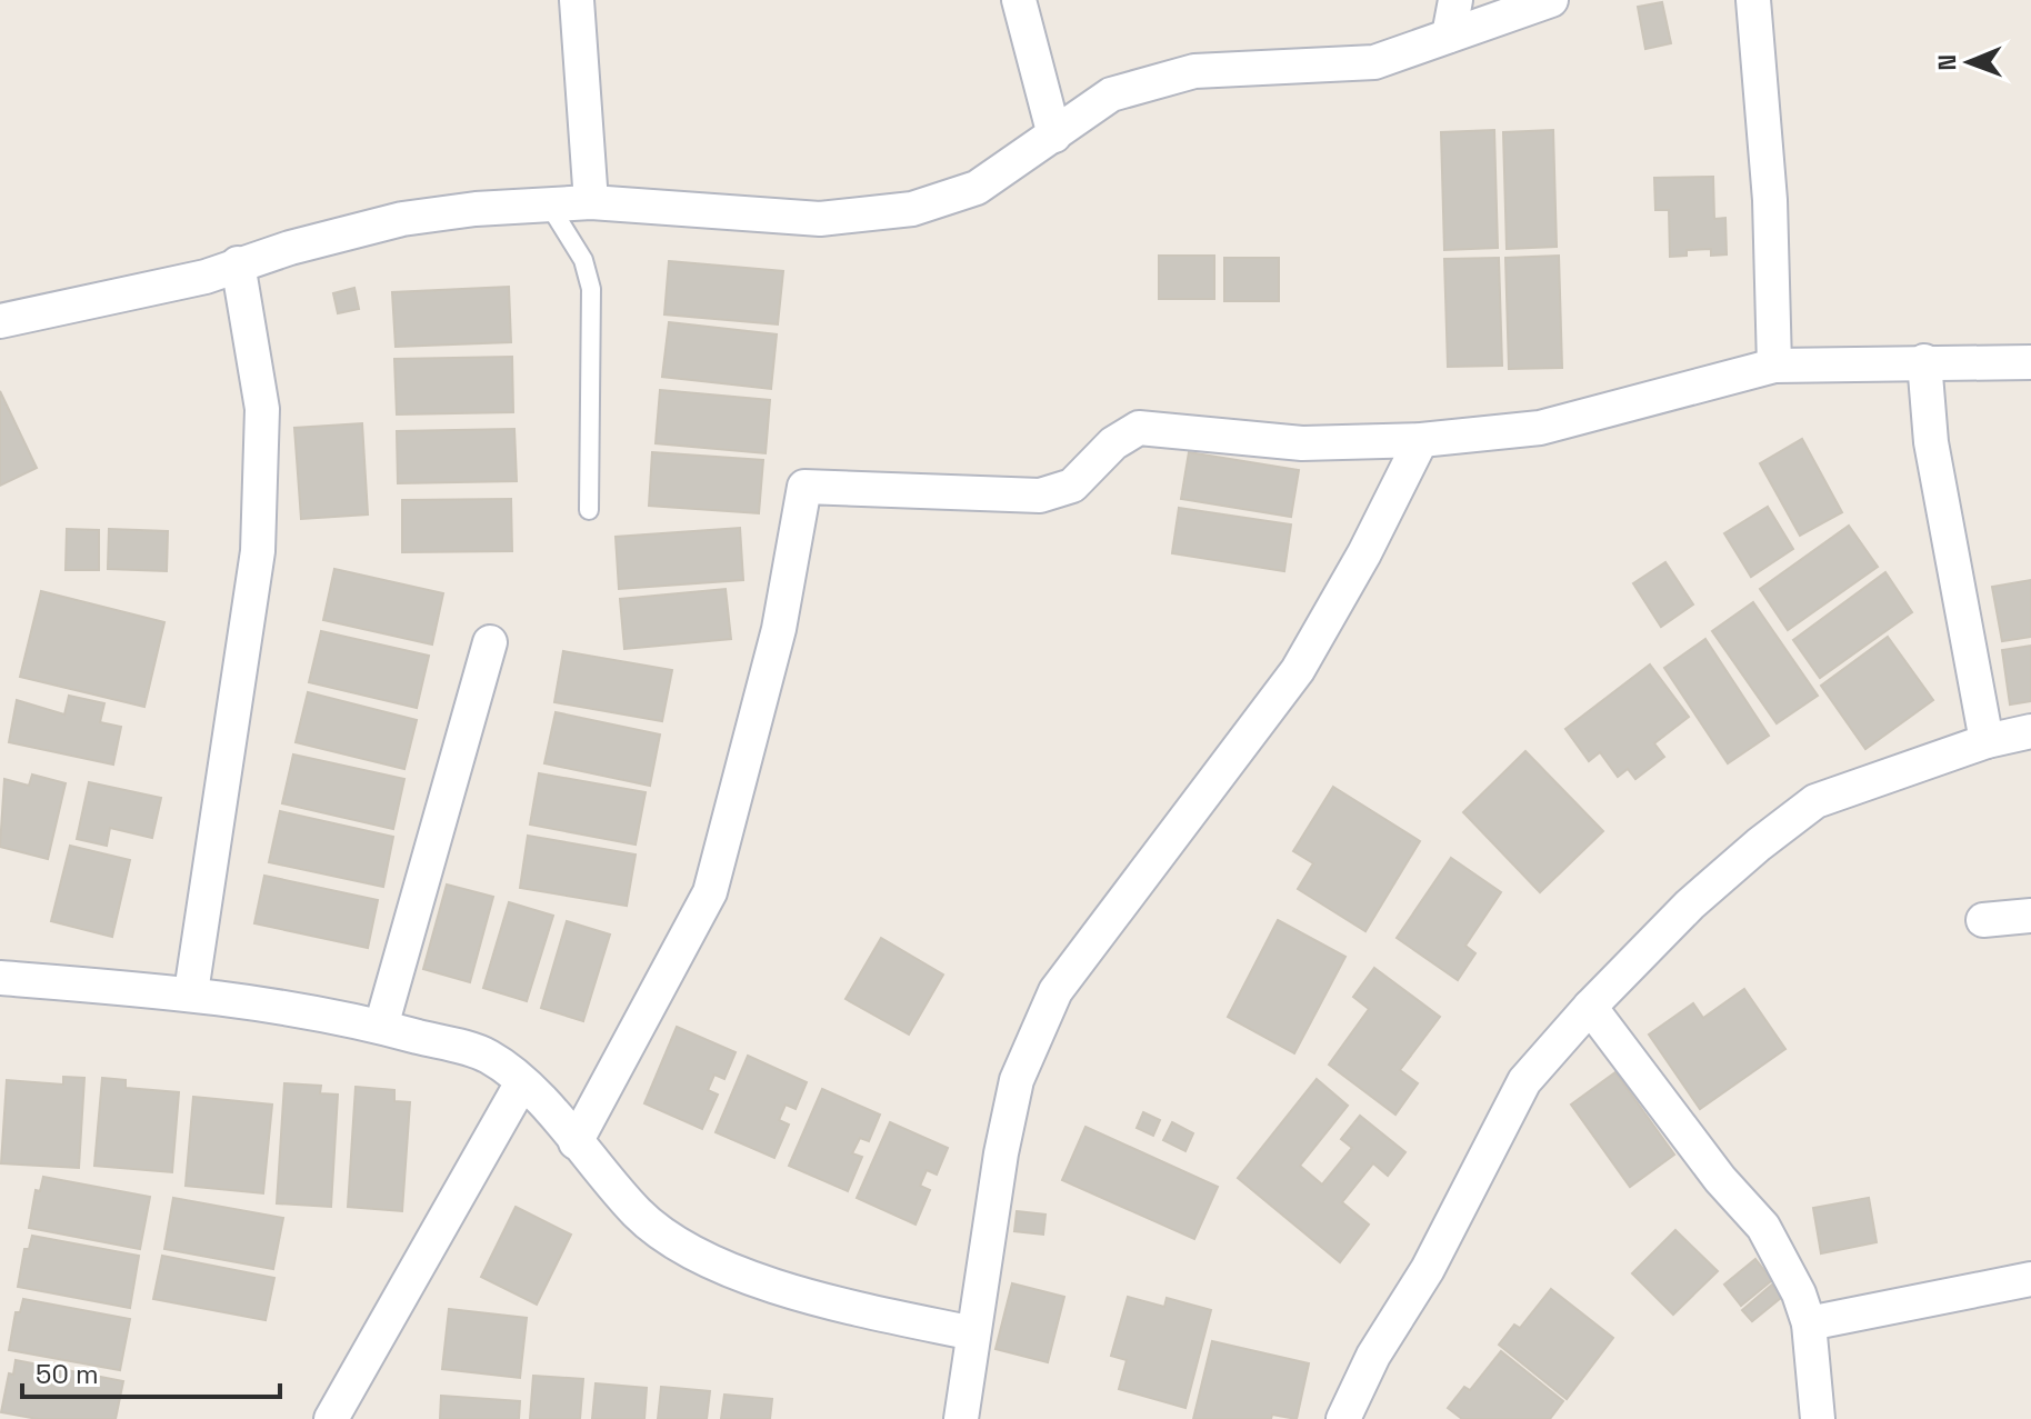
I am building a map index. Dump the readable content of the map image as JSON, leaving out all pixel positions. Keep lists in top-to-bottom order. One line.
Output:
{"scale_bar":"50 m","north":"left"}
